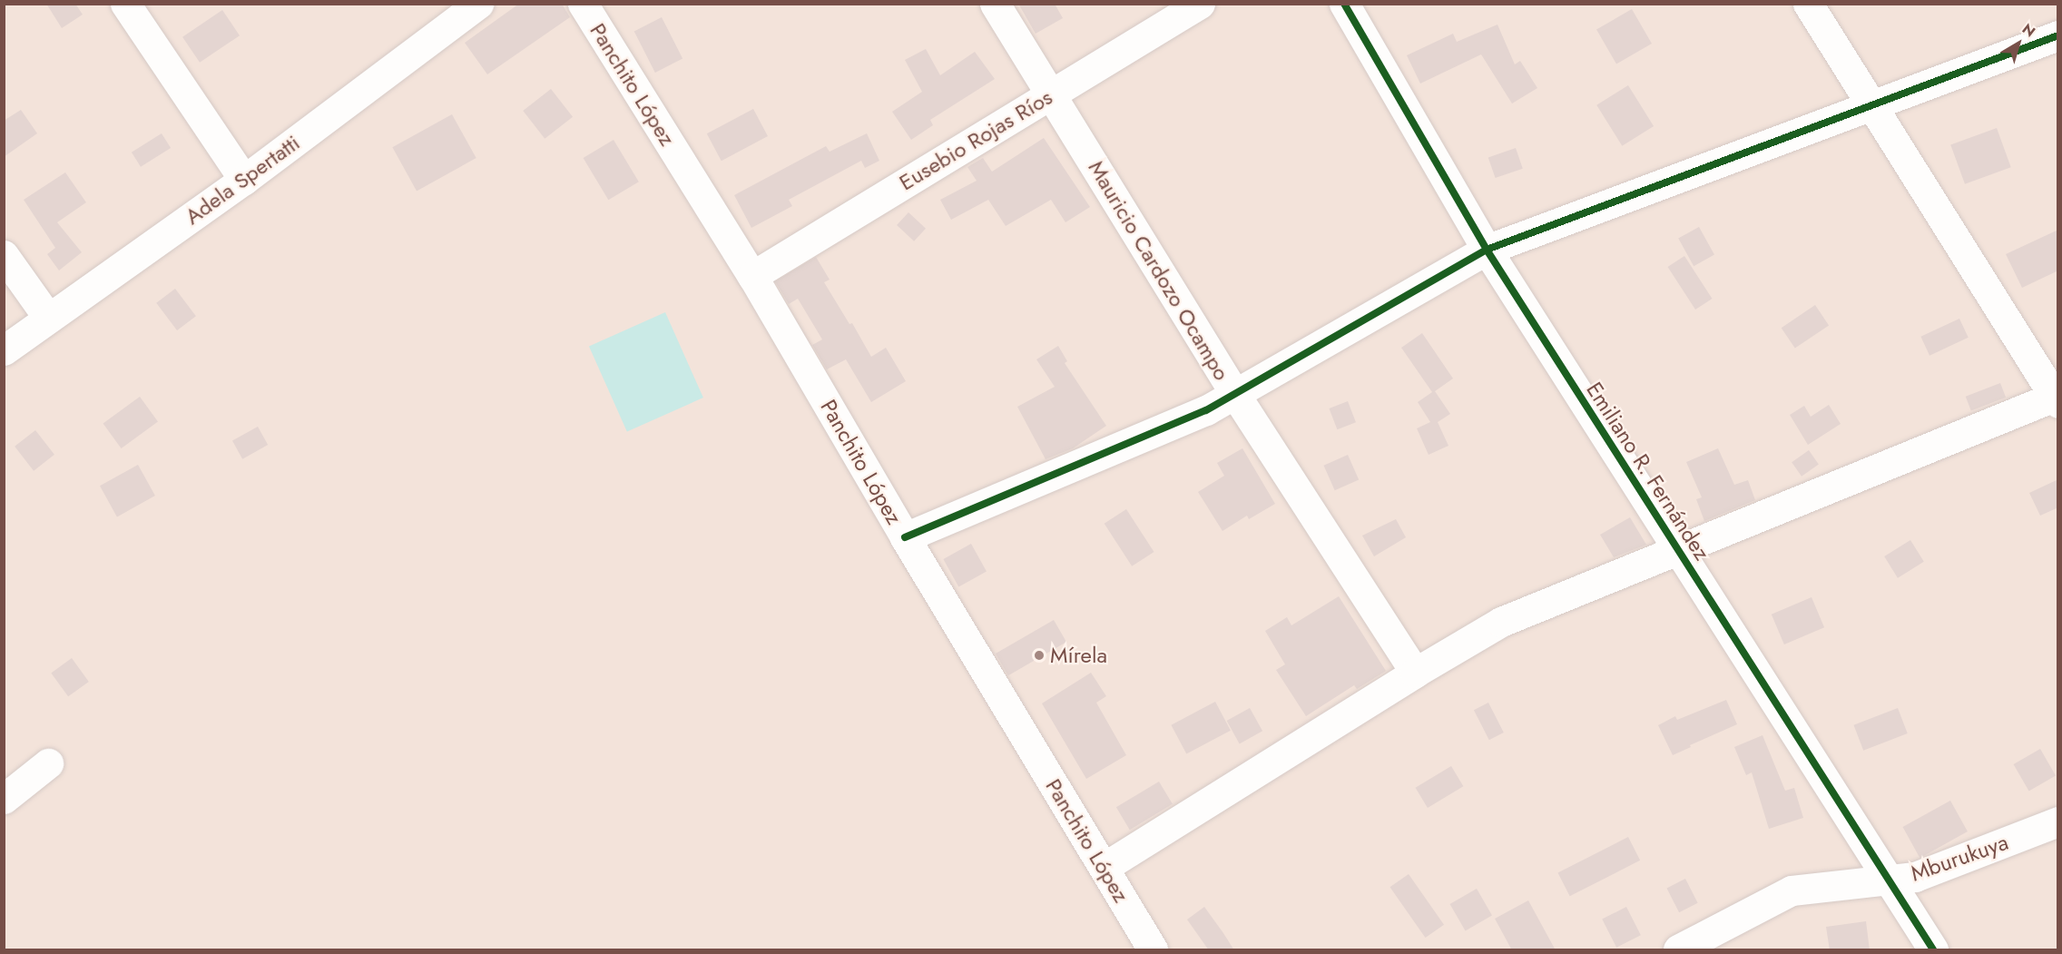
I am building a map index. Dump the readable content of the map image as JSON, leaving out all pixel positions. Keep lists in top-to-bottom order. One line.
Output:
{"streets":{"street":["Panchito López","Eusebio Rojas Ríos","Adela Spertatti","Mauricio Cardozo Ocampo","Emiliano R. Fernández","Mburukuya"]},"crossings":[["Panchito López","Eusebio Rojas Ríos"],["Eusebio Rojas Ríos","Mauricio Cardozo Ocampo"],["Emiliano R. Fernández","Mburukuya"]],"places":["Mírela"],"north":"top right"}
